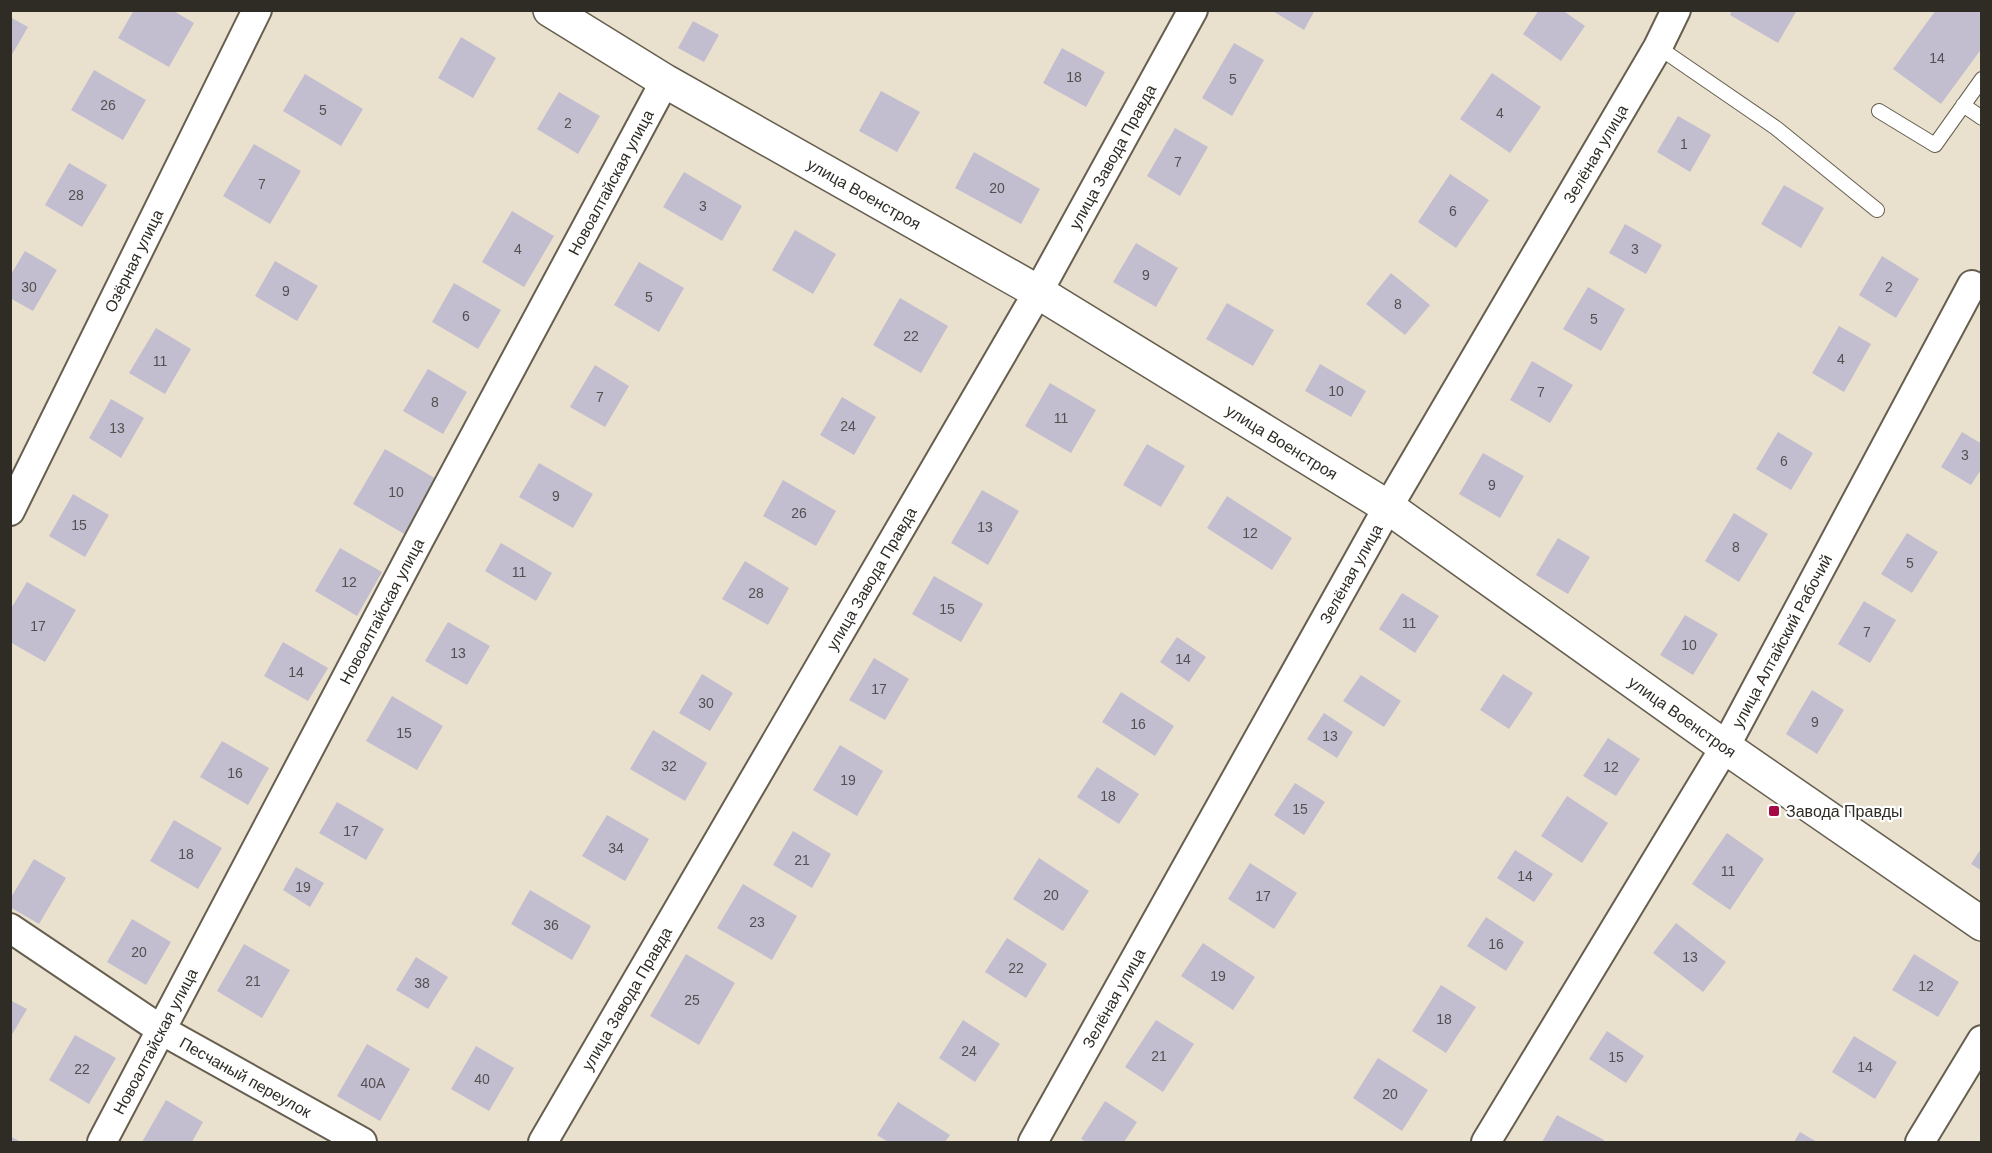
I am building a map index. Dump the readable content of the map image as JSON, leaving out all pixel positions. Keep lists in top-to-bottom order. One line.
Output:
{"streets":{"street":["Зелёная улица","улица Завода Правда","Новоалтайская улица","улица Военстроя","Озёрная улица","улица Алтайский Рабочий","Песчаный переулок"]},"crossings":[["Зелёная улица","улица Военстроя"],["улица Завода Правда","улица Военстроя"],["Новоалтайская улица","улица Военстроя"],["Новоалтайская улица","Песчаный переулок"],["улица Военстроя","улица Алтайский Рабочий"]],"places":{"transit":["Завода Правды"]},"house_numbers":["14","18","5","26","5","4","2","1","7","7","20","28","3","6","4","3","9","30","2","9","5","8","6","5","22","4","11","10","7","7","8","11","24","13","3","6","9","10","9","26","15","13","12","8","5","11","12","28","15","11","17","7","10","13","14","14","17","30","9","16","15","13","32","12","16","19","18","15","17","34","18","21","11","14","19","20","17","23","36","16","20","13","22","19","21","38","12","25","18","24","21","15","14","22","40","40А","20"]}
